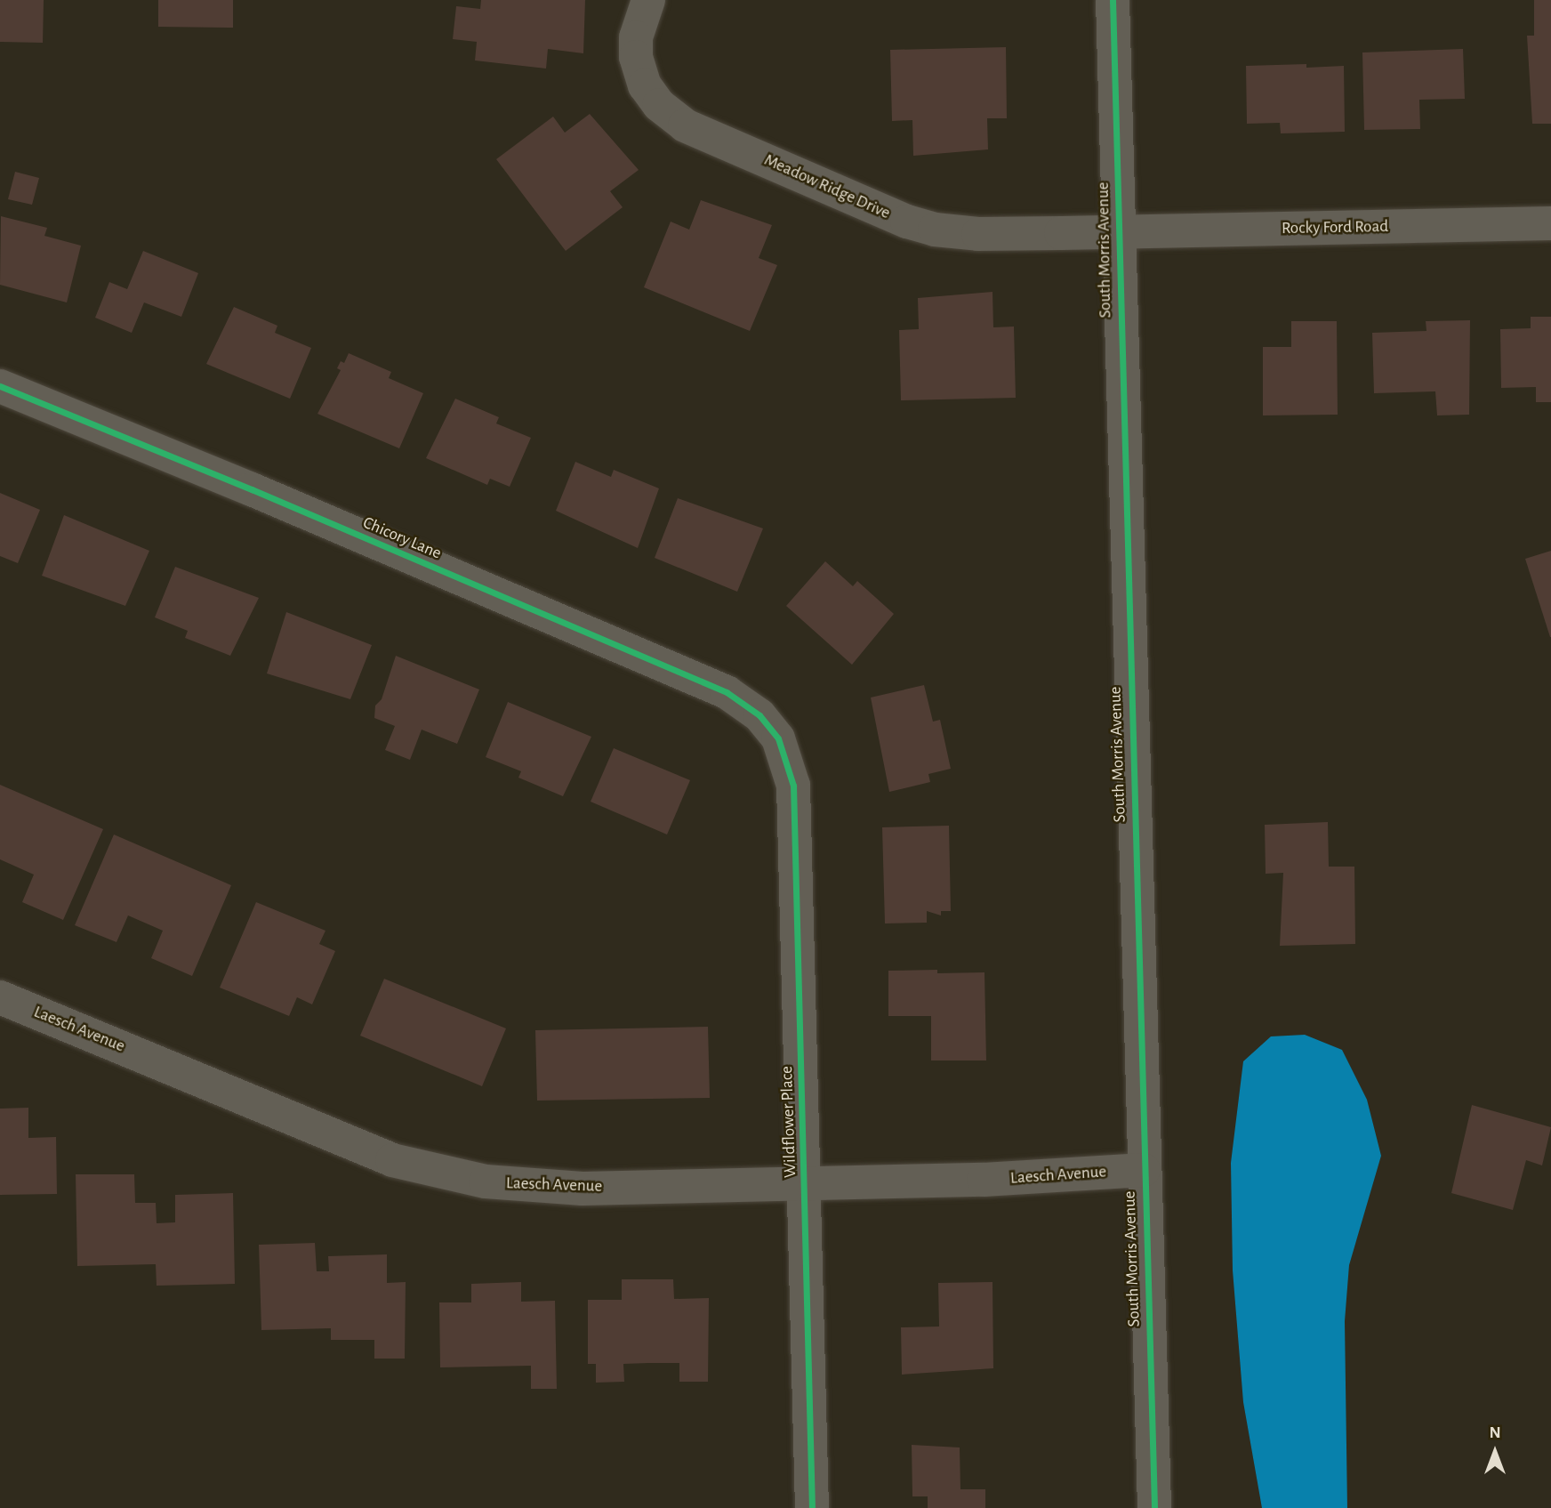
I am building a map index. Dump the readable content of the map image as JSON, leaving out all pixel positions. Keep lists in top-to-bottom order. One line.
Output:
{"streets":{"street":["Meadow Ridge Drive","Rocky Ford Road","South Morris Avenue","Chicory Lane","Laesch Avenue","Wildflower Place"]},"crossings":[["Meadow Ridge Drive","Rocky Ford Road"],["Meadow Ridge Drive","South Morris Avenue"],["Rocky Ford Road","South Morris Avenue"],["South Morris Avenue","Laesch Avenue"],["Chicory Lane","Wildflower Place"],["Laesch Avenue","Wildflower Place"]],"north":"top"}
